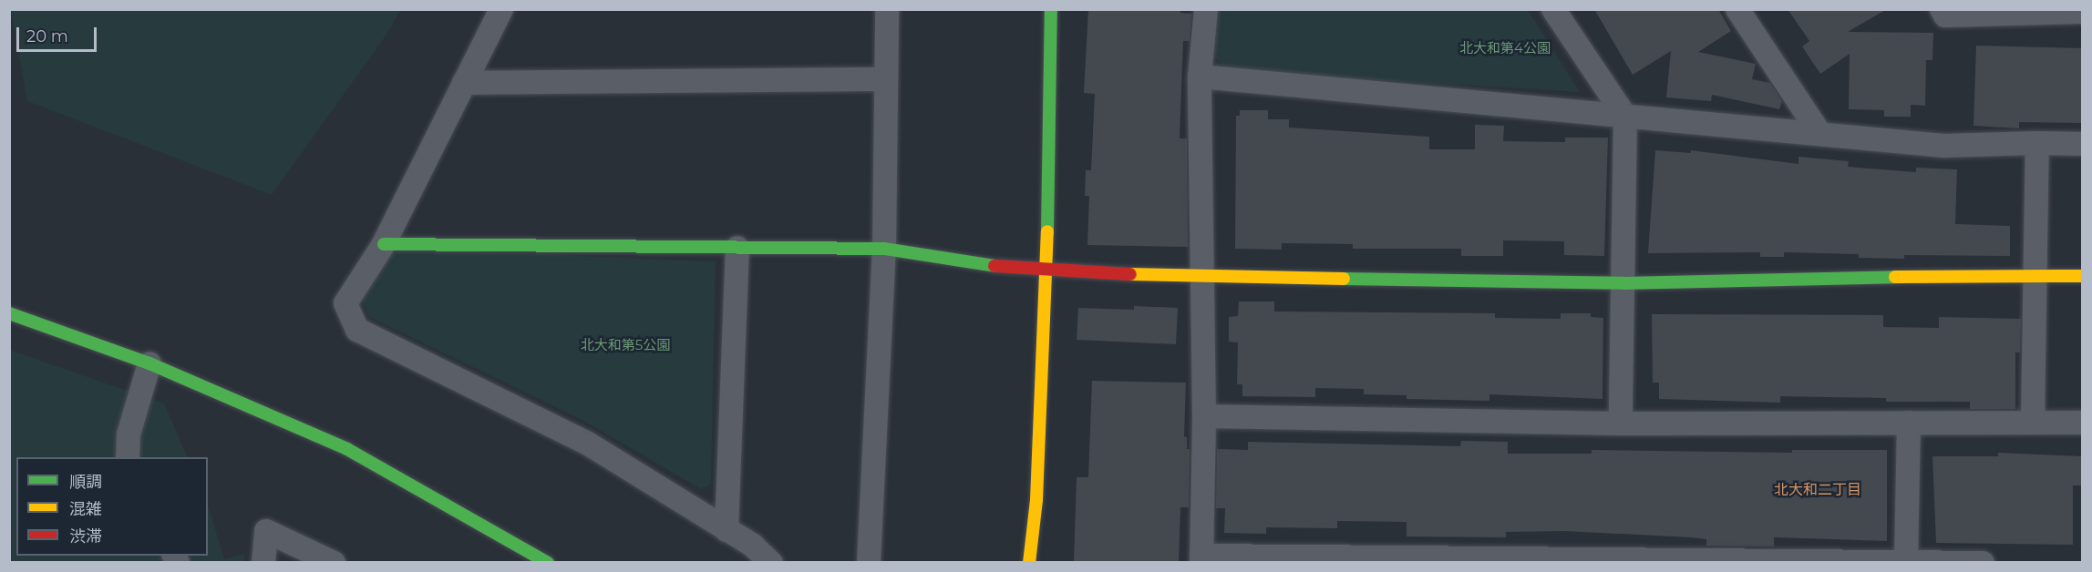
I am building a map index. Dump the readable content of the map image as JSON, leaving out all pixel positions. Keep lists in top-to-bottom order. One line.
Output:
{"districts":["北大和二丁目"],"parks":["北大和第4公園","北大和第5公園"],"legend":["順調","混雑","渋滞"],"scale_bar":"20 m"}
